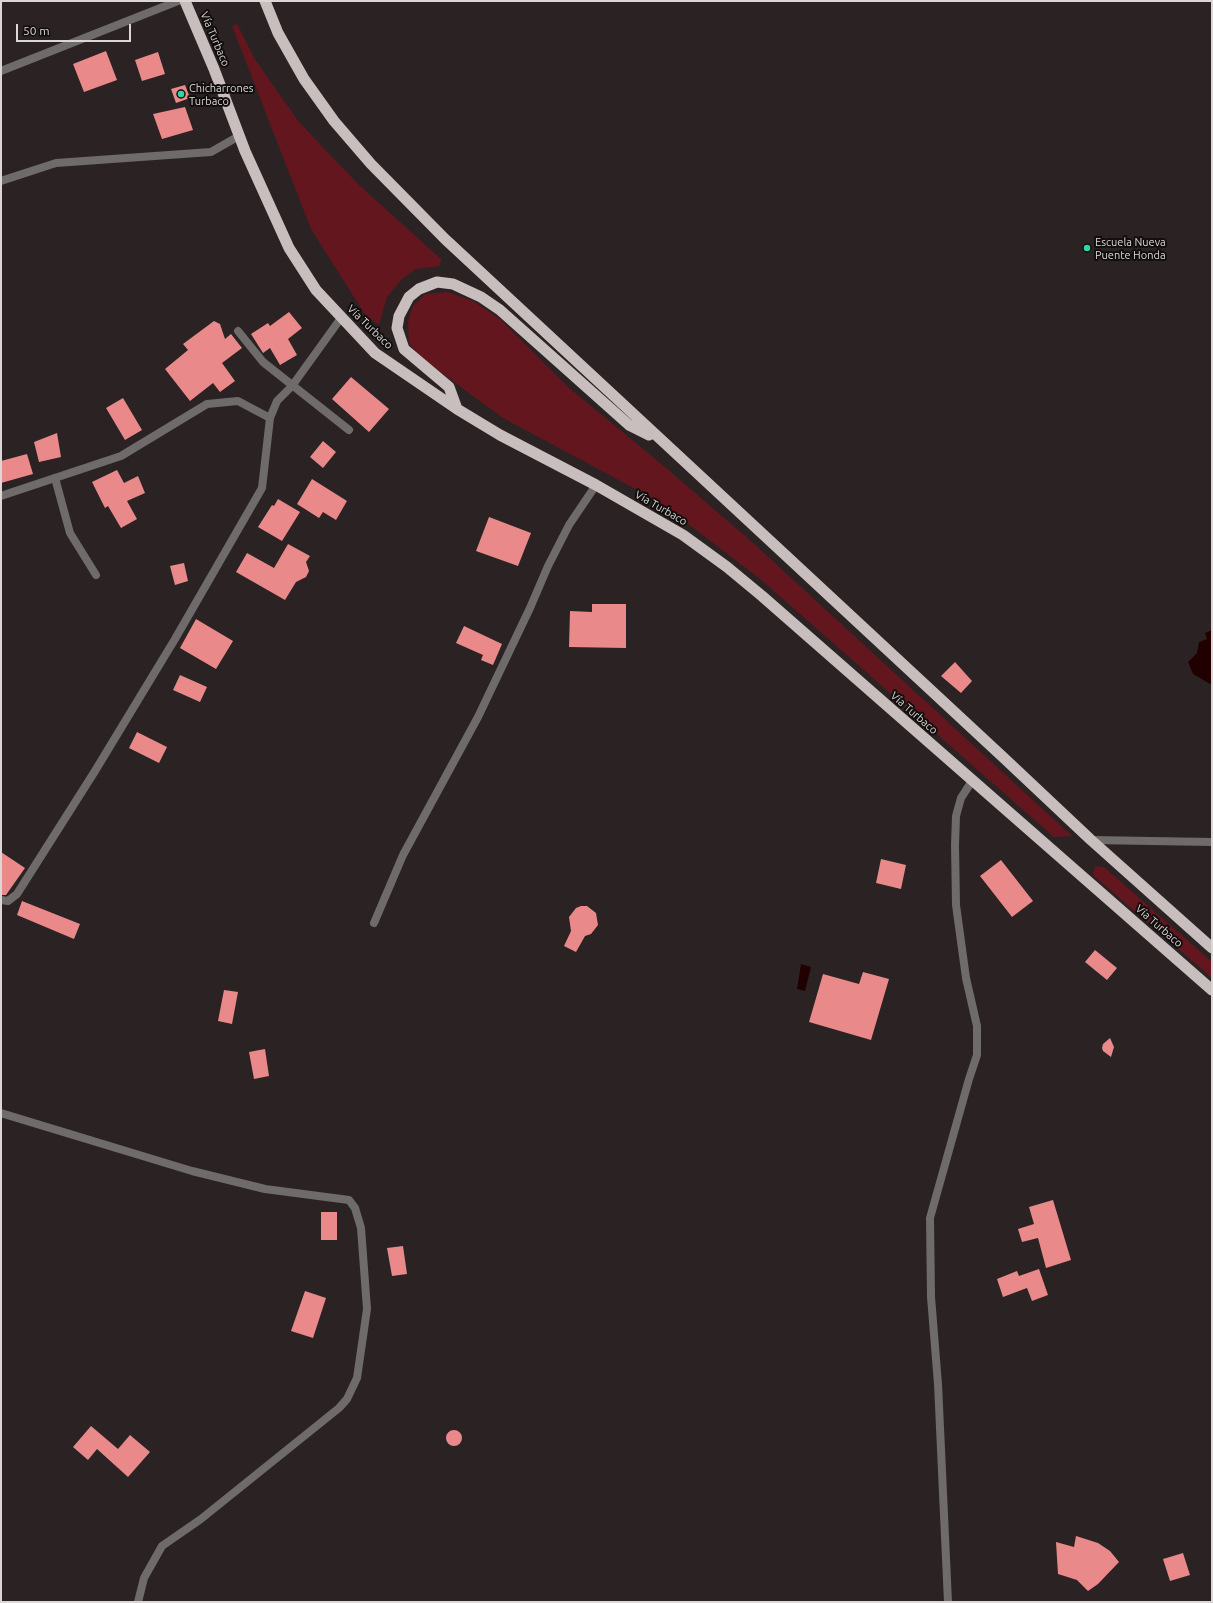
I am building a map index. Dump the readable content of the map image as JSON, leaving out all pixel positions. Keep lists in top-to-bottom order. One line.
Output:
{"streets":{"highway":["Vía Turbaco"]},"places":["Chicharrones Turbaco","Escuela Nueva Puente Honda"],"scale_bar":"50 m"}
